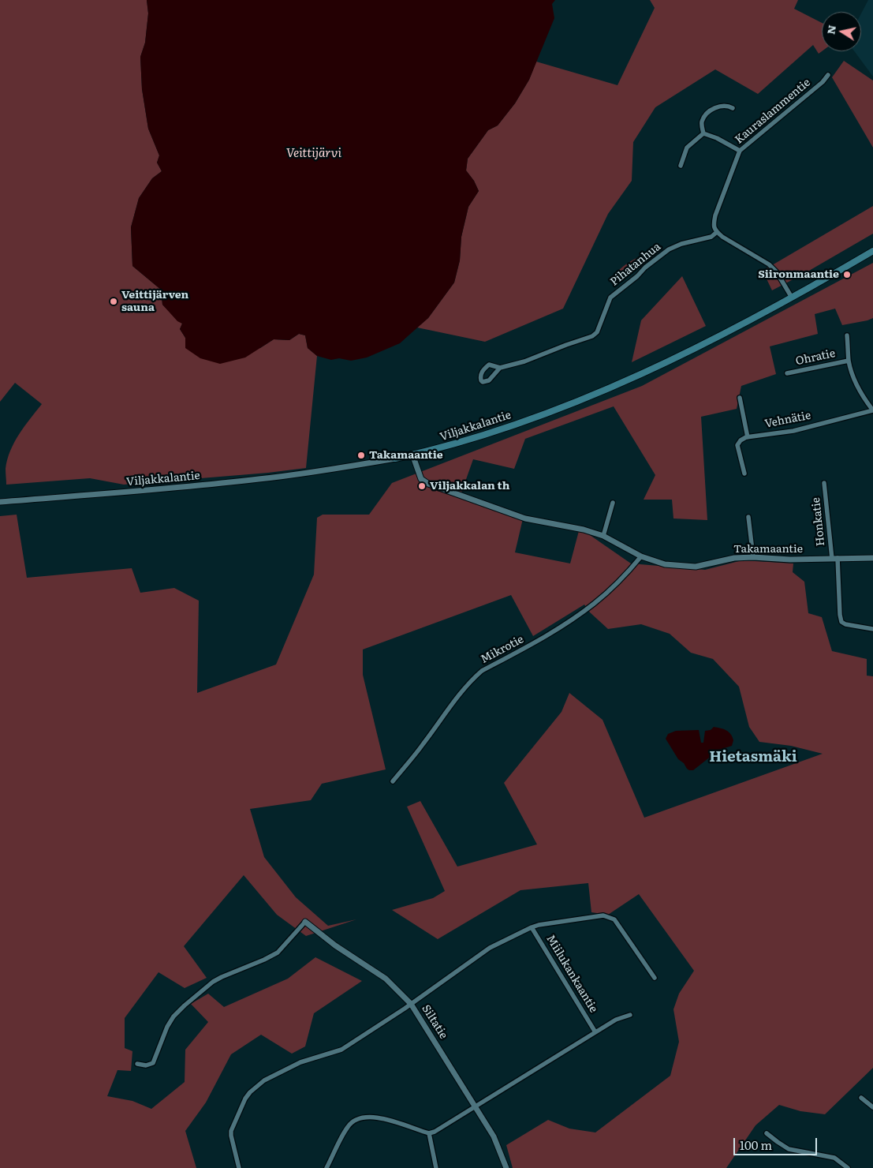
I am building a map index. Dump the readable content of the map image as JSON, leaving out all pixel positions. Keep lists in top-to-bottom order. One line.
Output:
{"streets":{"main road":["Viljakkalantie"],"street":["Kauraslammentie","Pihatanhua","Ohratie","Vehnätie","Honkatie","Takamaantie","Mikrotie","Miilukankaantie","Siltatie"]},"crossings":[["Kauraslammentie","Pihatanhua"],["Viljakkalantie","Takamaantie"],["Honkatie","Takamaantie"],["Takamaantie","Mikrotie"]],"districts":["Hietasmäki"],"water":["Veittijärvi"],"places":["Siironmaantie","Veittijärven sauna","Takamaantie","Viljakkalan th"],"scale_bar":"100 m","north":"left"}
